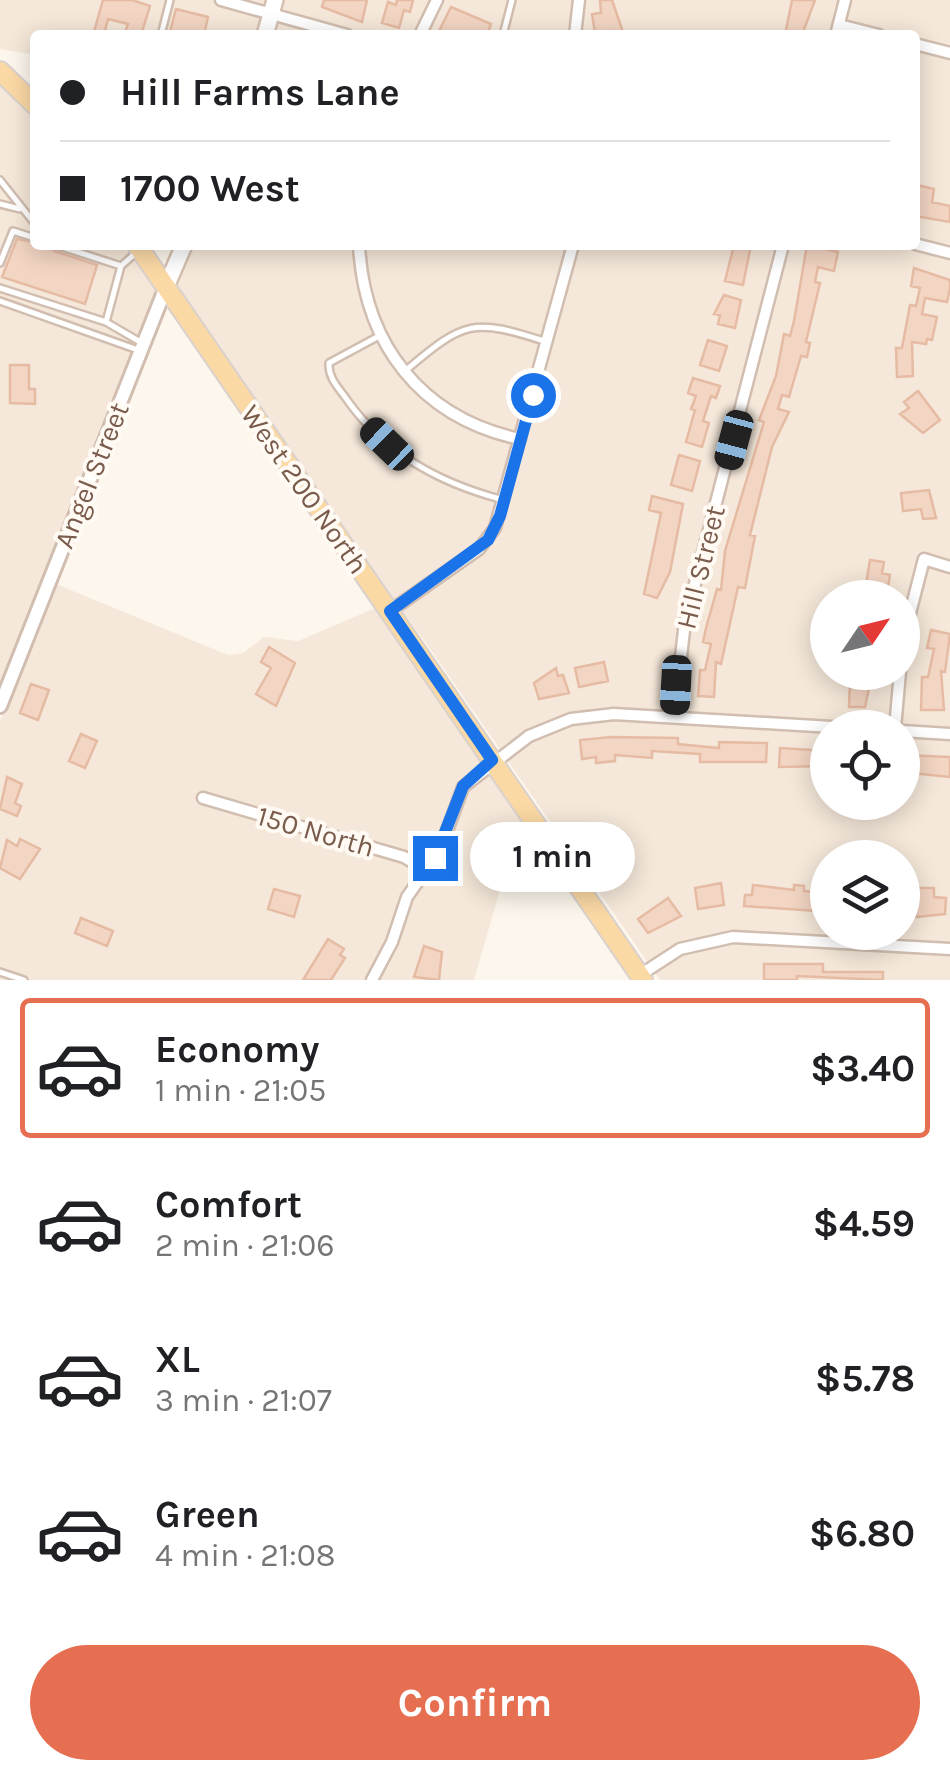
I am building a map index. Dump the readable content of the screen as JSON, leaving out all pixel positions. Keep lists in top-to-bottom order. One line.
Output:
{"streets":{"main road":["Angel Street","West 200 North"],"street":["Hill Street","150 North"]},"crossings":[["Angel Street","West 200 North"]],"north":"top right","page":{"banner":["Hill Farms Lane","1700 West"],"bubble":"1 min","list":[{"name":"Economy","note":"1 min · 21:05","value":"$3.40"},{"name":"Comfort","note":"2 min · 21:06","value":"$4.59"},{"name":"XL","note":"3 min · 21:07","value":"$5.78"},{"name":"Green","note":"4 min · 21:08","value":"$6.80"}],"buttons":"Confirm"}}
